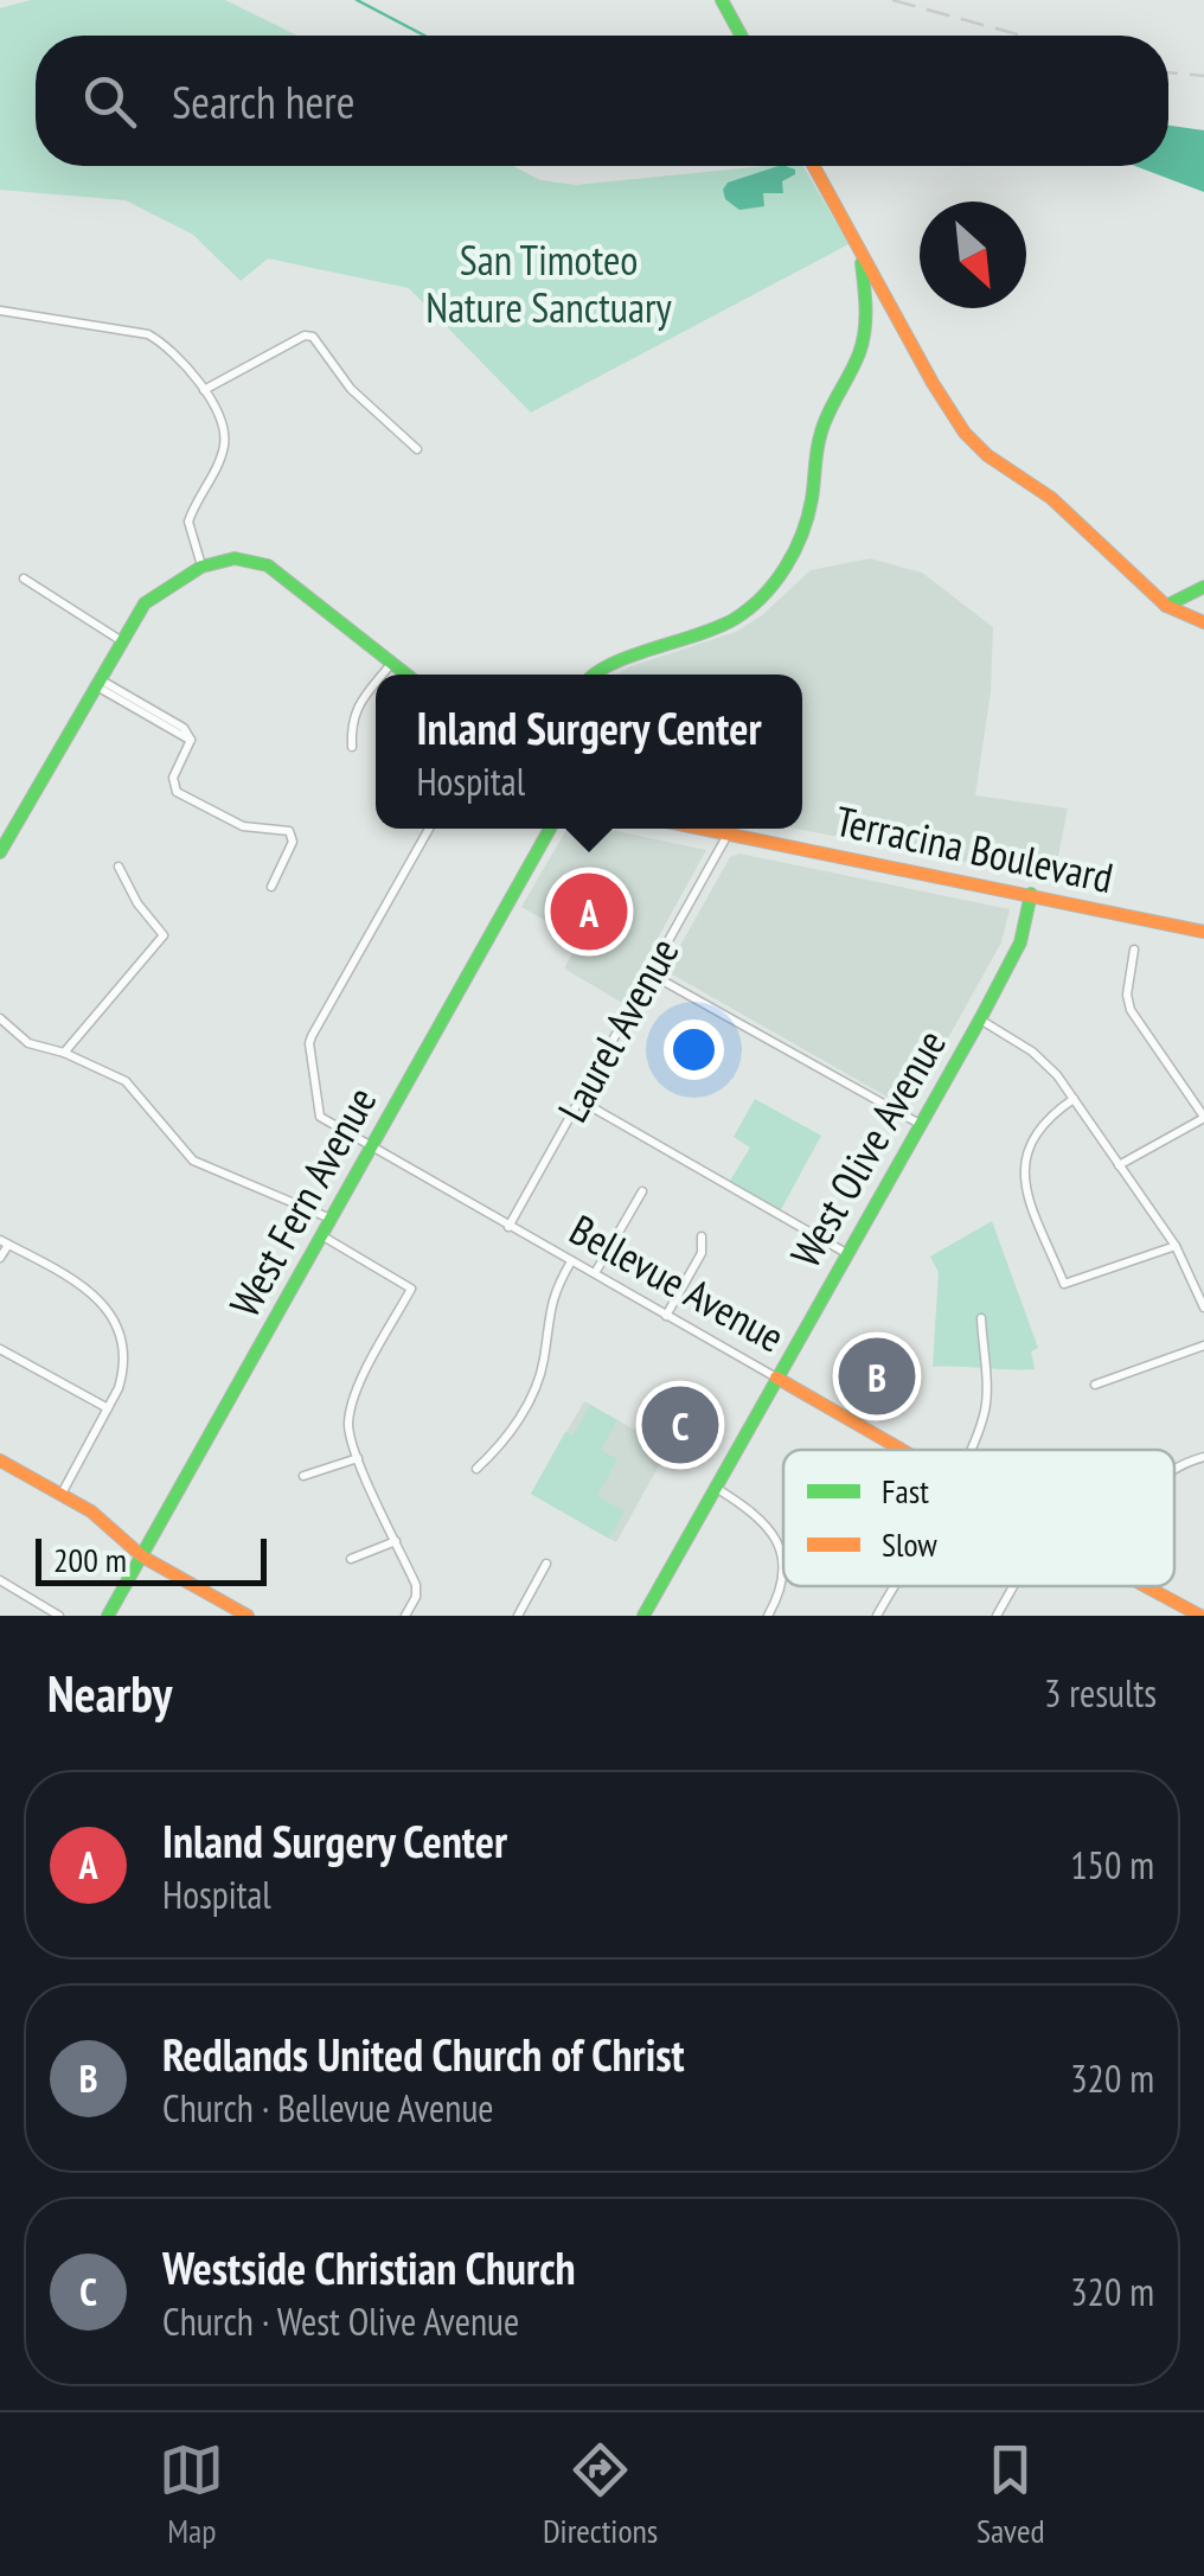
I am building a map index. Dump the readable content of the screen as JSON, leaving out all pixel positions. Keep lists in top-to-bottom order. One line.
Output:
{"streets":{"street":["Terracina Boulevard","Laurel Avenue","West Olive Avenue","West Fern Avenue","Bellevue Avenue"]},"crossings":[["Terracina Boulevard","Laurel Avenue"],["Terracina Boulevard","West Olive Avenue"],["Laurel Avenue","Bellevue Avenue"],["West Olive Avenue","Bellevue Avenue"],["West Fern Avenue","Bellevue Avenue"]],"parks":["San Timoteo Nature Sanctuary"],"legend":["Fast","Slow"],"scale_bar":"200 m","north":"bottom right","page":{"search":"Search here","popup":["Inland Surgery Center","Hospital"],"pins":["A","B","C"],"scale":"200 m","heading":["Nearby","3 results"],"list":[{"mark":"A","name":"Inland Surgery Center","note":"Hospital","value":"150 m"},{"mark":"B","name":"Redlands United Church of Christ","note":"Church · Bellevue Avenue","value":"320 m"},{"mark":"C","name":"Westside Christian Church","note":"Church · West Olive Avenue","value":"320 m"}],"nav":["Map","Directions","Saved"]}}
